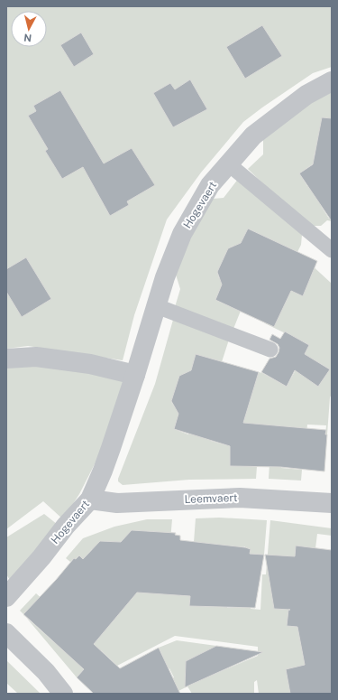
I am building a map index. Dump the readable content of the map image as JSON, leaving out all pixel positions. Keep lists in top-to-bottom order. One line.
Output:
{"streets":{"street":["Hogevaert","Leemvaert"]},"crossings":[["Hogevaert","Leemvaert"]],"north":"bottom"}
